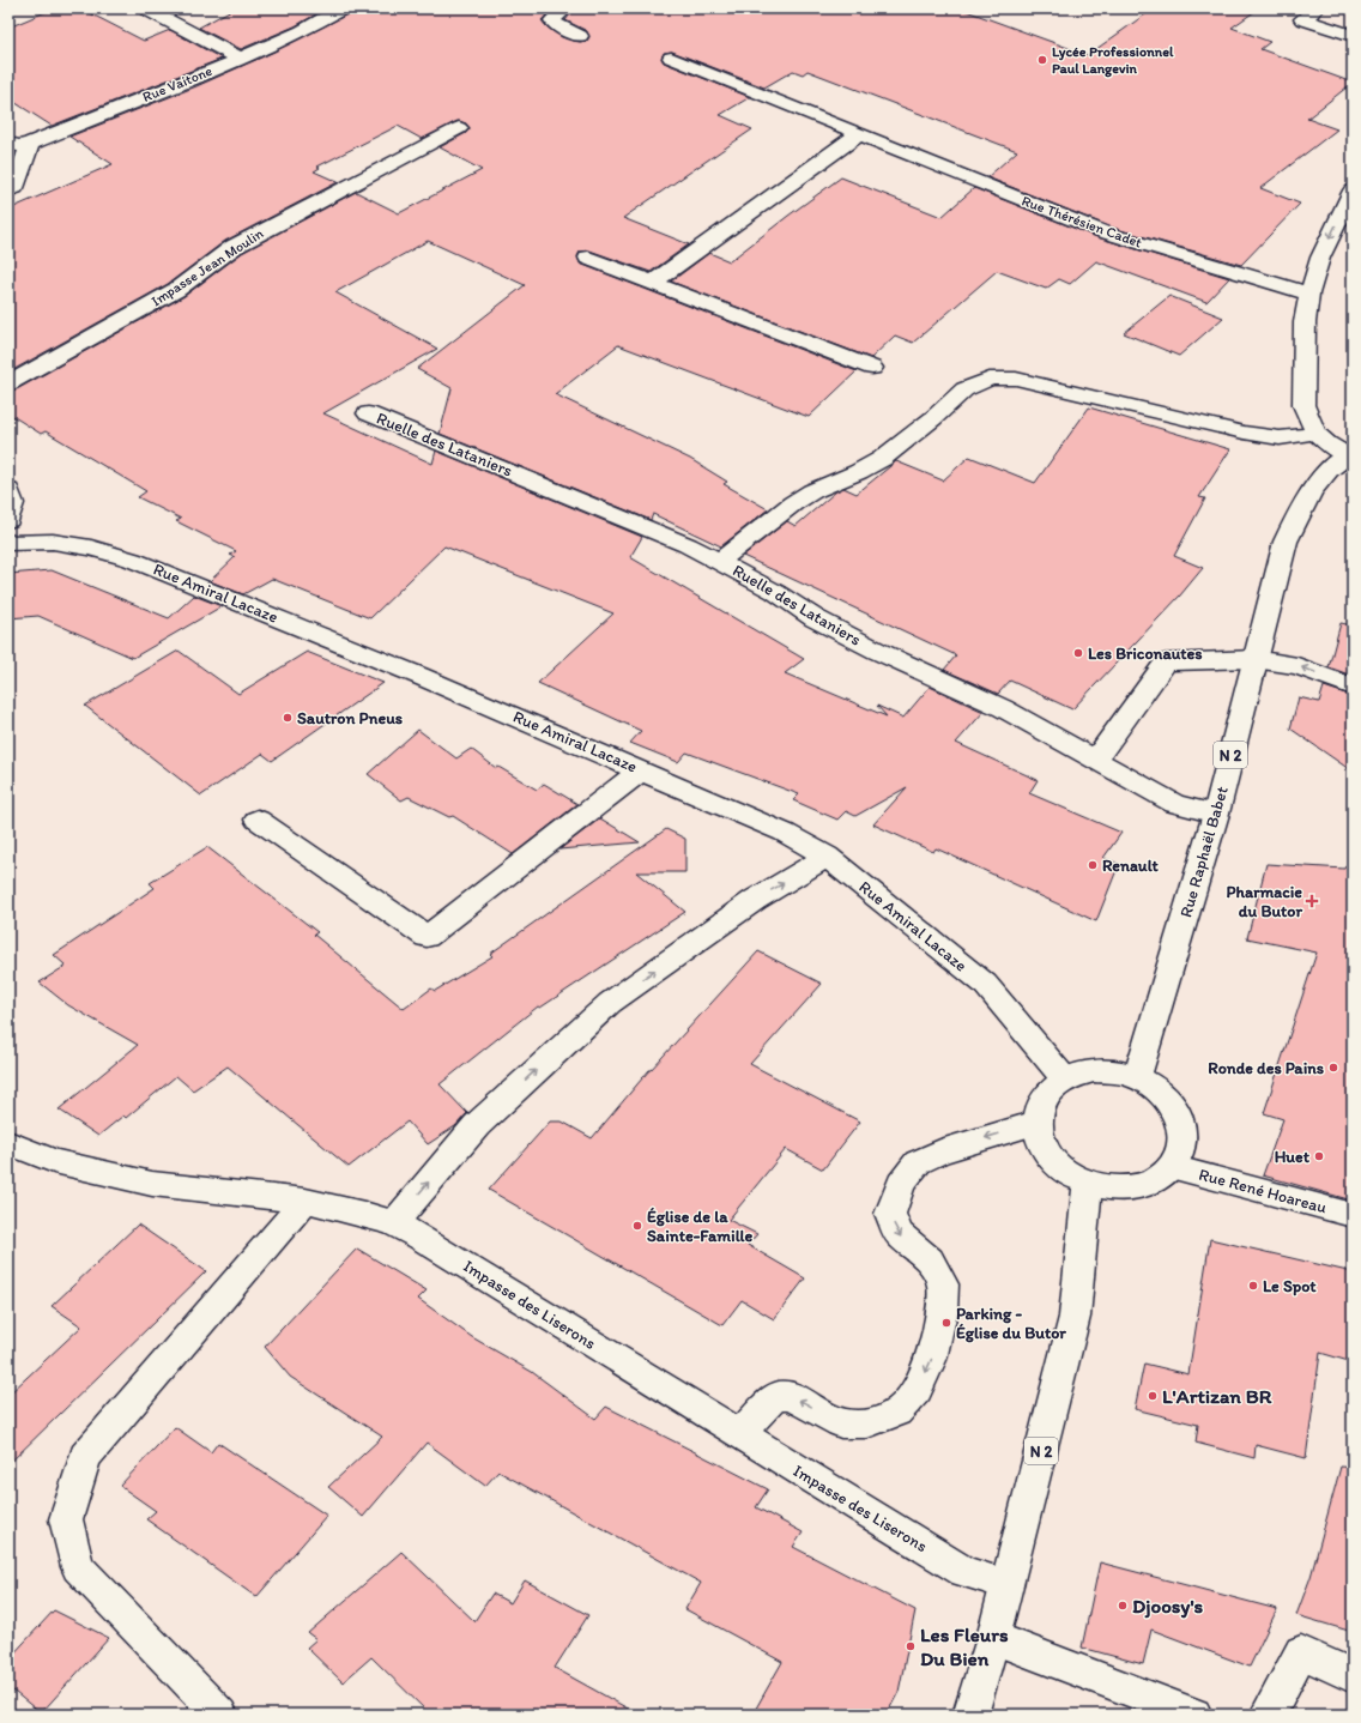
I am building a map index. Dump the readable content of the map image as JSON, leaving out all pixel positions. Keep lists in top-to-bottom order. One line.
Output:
{"streets":{"street":["Rue Vaitone","Rue Thérésien Cadet","Impasse Jean Moulin","Ruelle des Lataniers","Rue Amiral Lacaze","N 2","Rue Raphaël Babet","Rue René Hoareau","Impasse des Liserons"]},"crossings":[["Ruelle des Lataniers","Rue Raphaël Babet"],["Rue Amiral Lacaze","N 2"],["Rue Amiral Lacaze","Rue Raphaël Babet"],["Rue Amiral Lacaze","Rue René Hoareau"],["N 2","Rue Raphaël Babet"],["N 2","Rue René Hoareau"],["N 2","Impasse des Liserons"],["Rue Raphaël Babet","Rue René Hoareau"]],"places":{"other":["Lycée Professionnel Paul Langevin","Les Briconautes","Sautron Pneus","Renault","Ronde des Pains","Huet","Église de la Sainte-Famille","Le Spot","Parking - Église du Butor","L'Artizan BR","Djoosy's","Les Fleurs Du Bien"],"health":["Pharmacie du Butor"]}}
